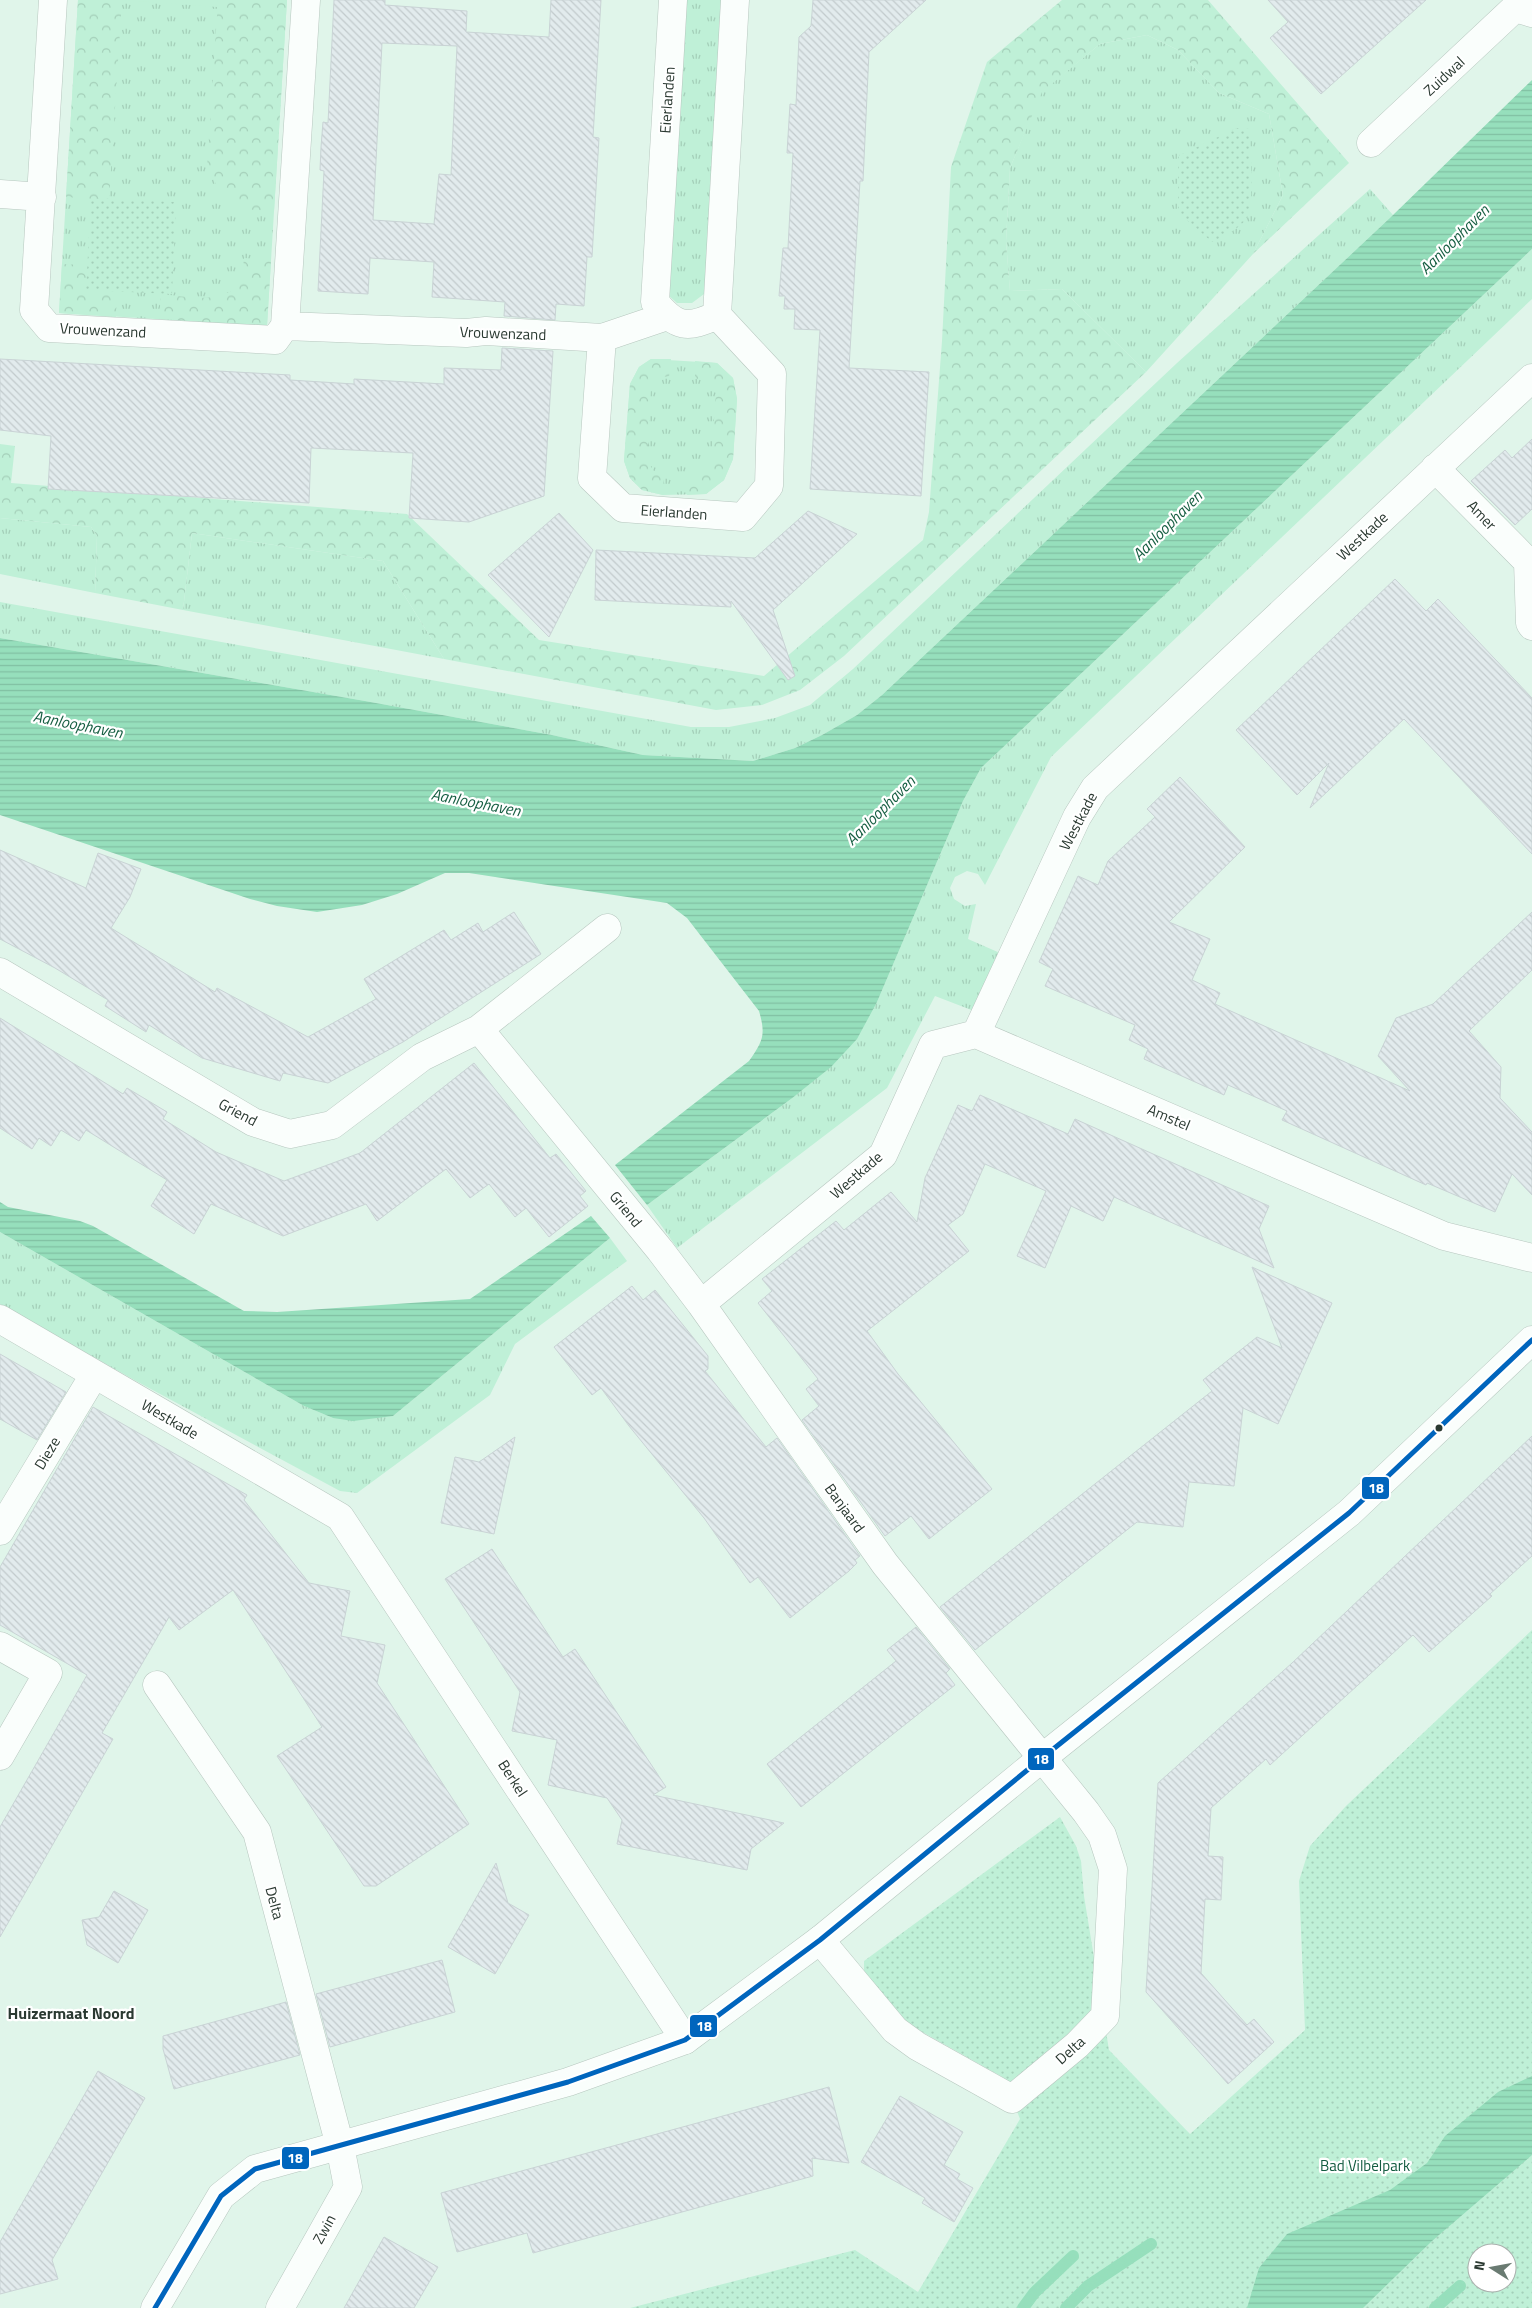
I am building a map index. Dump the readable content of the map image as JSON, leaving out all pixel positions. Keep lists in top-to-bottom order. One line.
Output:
{"streets":{"street":["Zuidwal","Eierlanden","Vrouwenzand","Amer","Westkade","Griend","Amstel","Dieze","Banjaard","Berkel","Delta","Zwin"]},"crossings":[["Eierlanden","Vrouwenzand"],["Amer","Westkade"],["Westkade","Amstel"],["Westkade","Dieze"],["Westkade","Banjaard"],["Westkade","Berkel"],["Griend","Banjaard"],["Banjaard","Delta"],["Delta","Zwin"]],"districts":["Huizermaat Noord"],"water":["Aanloophaven"],"parks":["Bad Vilbelpark"],"lines":["transit line 18"],"north":"left"}
